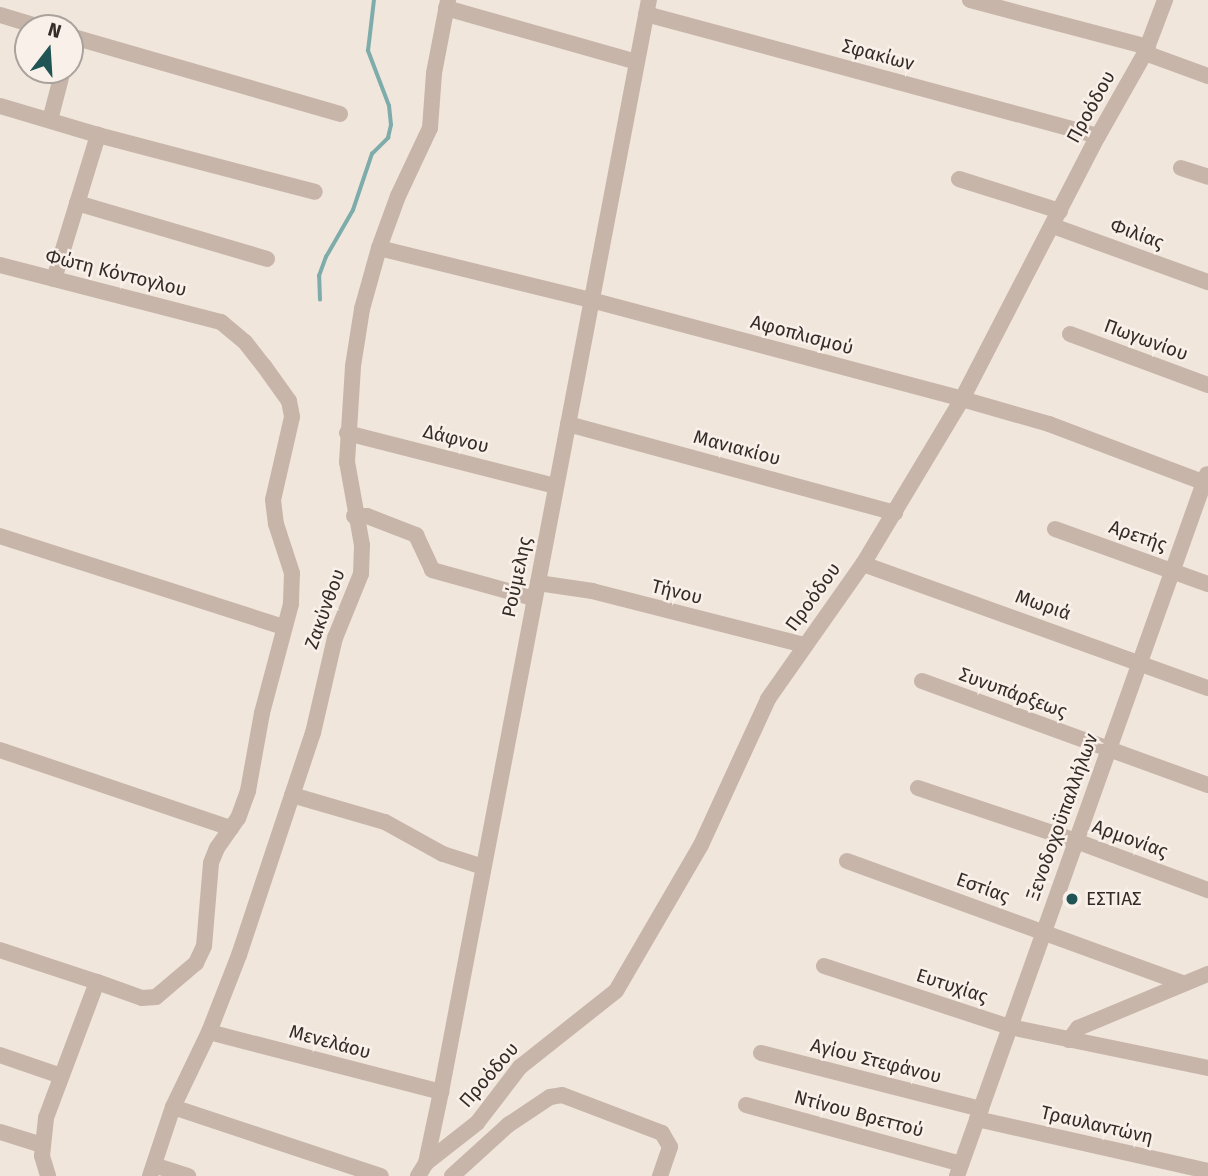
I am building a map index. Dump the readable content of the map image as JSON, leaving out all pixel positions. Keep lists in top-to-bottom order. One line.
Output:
{"streets":{"street":["Σφακίων","Προόδου","Φιλίας","Φώτη Κόντογλου","Αφοπλισμού","Πωγωνίου","Δάφνου","Μανιακίου","Αρετής","Ρούμελης","Τήνου","Μωριά","Ζακύνθου","Συνυπάρξεως","Ξενοδοχοϋπαλλήλων","Αρμονίας","Εστίας","Ευτυχίας","Μενελάου","Αγίου Στεφάνου","Ντίνου Βρεττού","Τραυλαντώνη"]},"crossings":[["Σφακίων","Προόδου"],["Σφακίων","Ρούμελης"],["Προόδου","Φιλίας"],["Προόδου","Αφοπλισμού"],["Προόδου","Μανιακίου"],["Προόδου","Ρούμελης"],["Προόδου","Τήνου"],["Προόδου","Μωριά"],["Αφοπλισμού","Ρούμελης"],["Αφοπλισμού","Ζακύνθου"],["Αφοπλισμού","Ξενοδοχοϋπαλλήλων"],["Δάφνου","Ρούμελης"],["Δάφνου","Ζακύνθου"],["Μανιακίου","Ρούμελης"],["Αρετής","Ξενοδοχοϋπαλλήλων"],["Ρούμελης","Τήνου"],["Ρούμελης","Μενελάου"],["Τήνου","Ζακύνθου"],["Μωριά","Ξενοδοχοϋπαλλήλων"],["Ζακύνθου","Μενελάου"],["Συνυπάρξεως","Ξενοδοχοϋπαλλήλων"],["Ξενοδοχοϋπαλλήλων","Αρμονίας"],["Ξενοδοχοϋπαλλήλων","Εστίας"],["Ξενοδοχοϋπαλλήλων","Ευτυχίας"],["Ξενοδοχοϋπαλλήλων","Αγίου Στεφάνου"],["Ξενοδοχοϋπαλλήλων","Ντίνου Βρεττού"],["Ξενοδοχοϋπαλλήλων","Τραυλαντώνη"],["Αγίου Στεφάνου","Τραυλαντώνη"]],"places":["ΕΣΤΙΑΣ"],"north":"top"}
